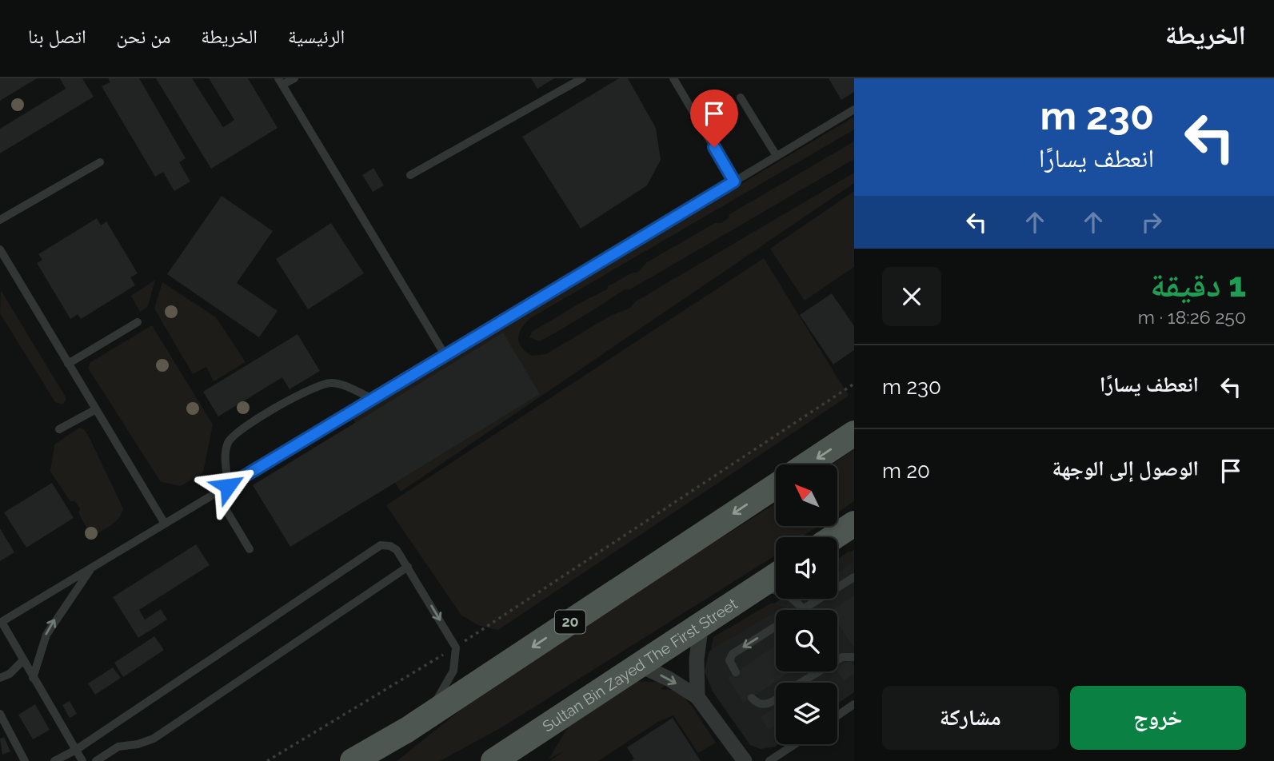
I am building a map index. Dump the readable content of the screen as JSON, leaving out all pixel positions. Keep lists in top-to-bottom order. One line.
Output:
{"streets":{"main road":["20","Sultan Bin Zayed The First Street"]},"north":"top left","page":{"header":"الخريطة","nav":["الرئيسية","الخريطة","من نحن","اتصل بنا"],"turn":["230 m","انعطف يسارًا"],"heading":["1 دقيقة","250 m · 18:26"],"list":[{"name":"انعطف يسارًا","value":"230 m"},{"name":"الوصول إلى الوجهة","value":"20 m"}],"buttons":["خروج","مشاركة"]}}
